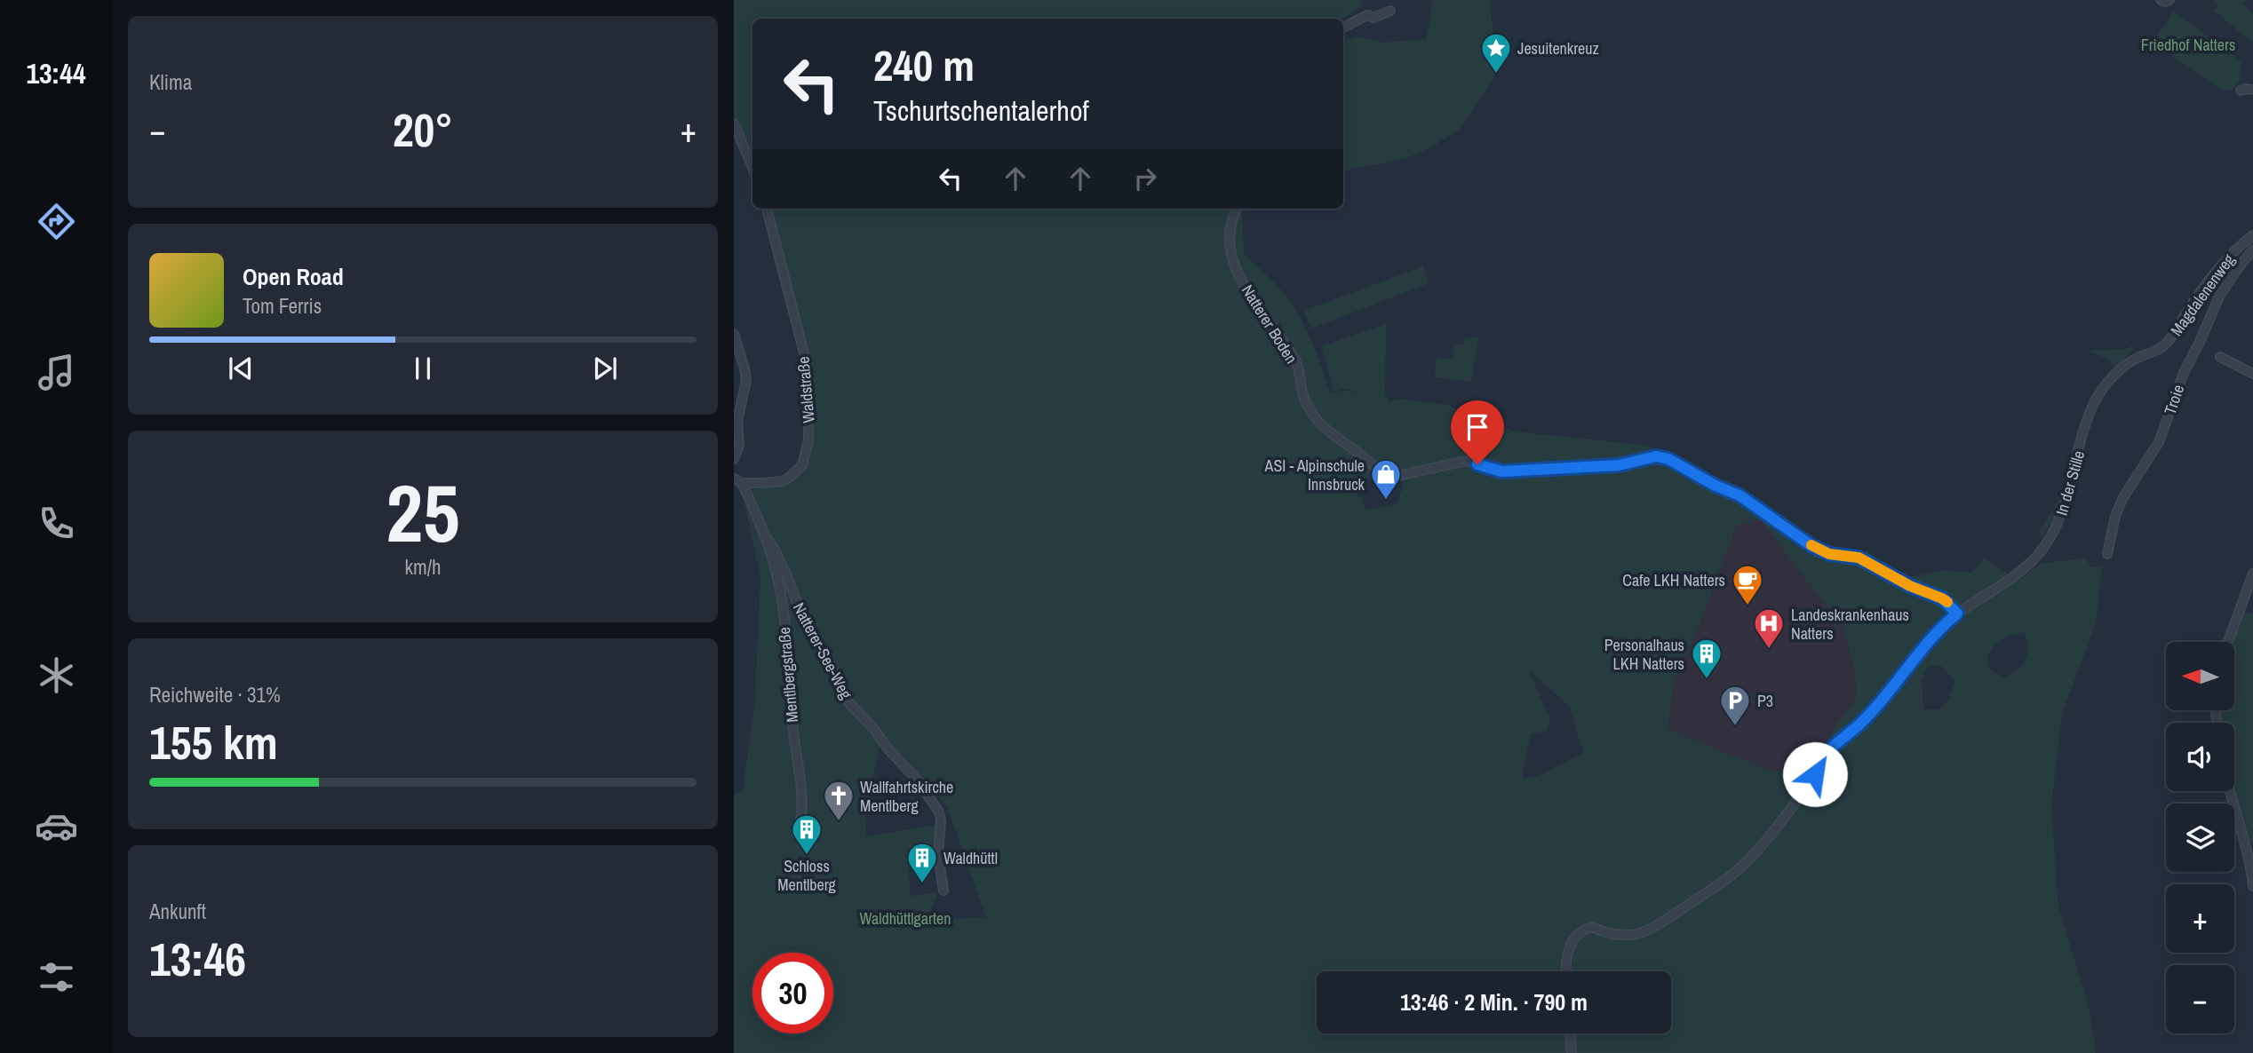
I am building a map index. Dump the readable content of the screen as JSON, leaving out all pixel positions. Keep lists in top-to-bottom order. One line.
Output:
{"streets":{"street":["Magdalenenweg","Natterer Boden","Waldstraße","Troie","In der Stille","Natterer-See-Weg","Mentlbergstraße"]},"crossings":[["Magdalenenweg","In der Stille"],["Natterer Boden","In der Stille"],["Waldstraße","Mentlbergstraße"],["Natterer-See-Weg","Mentlbergstraße"]],"parks":["Friedhof Natters","Waldhüttlgarten"],"places":{"place":["Jesuitenkreuz"],"shop":["ASI - Alpinschule Innsbruck"],"cafe":["Cafe LKH Natters"],"hospital":["Landeskrankenhaus Natters"],"building":["Personalhaus LKH Natters","Schloss Mentlberg","Waldhüttl"],"parking":["P3"],"church":["Wallfahrtskirche Mentlberg"]},"north":"left","page":{"tabs":"13:44","tile":["Klima",["25","km/h"],["Reichweite · 31%","155 km"],["Ankunft","13:46"]],"turn":["240 m","Tschurtschentalerhof"],"heat":["−","20°","+"],"song":["Open Road","Tom Ferris"],"map_buttons":["+","−"],"limit":"30","trip":"13:46 · 2 Min. · 790 m"}}
